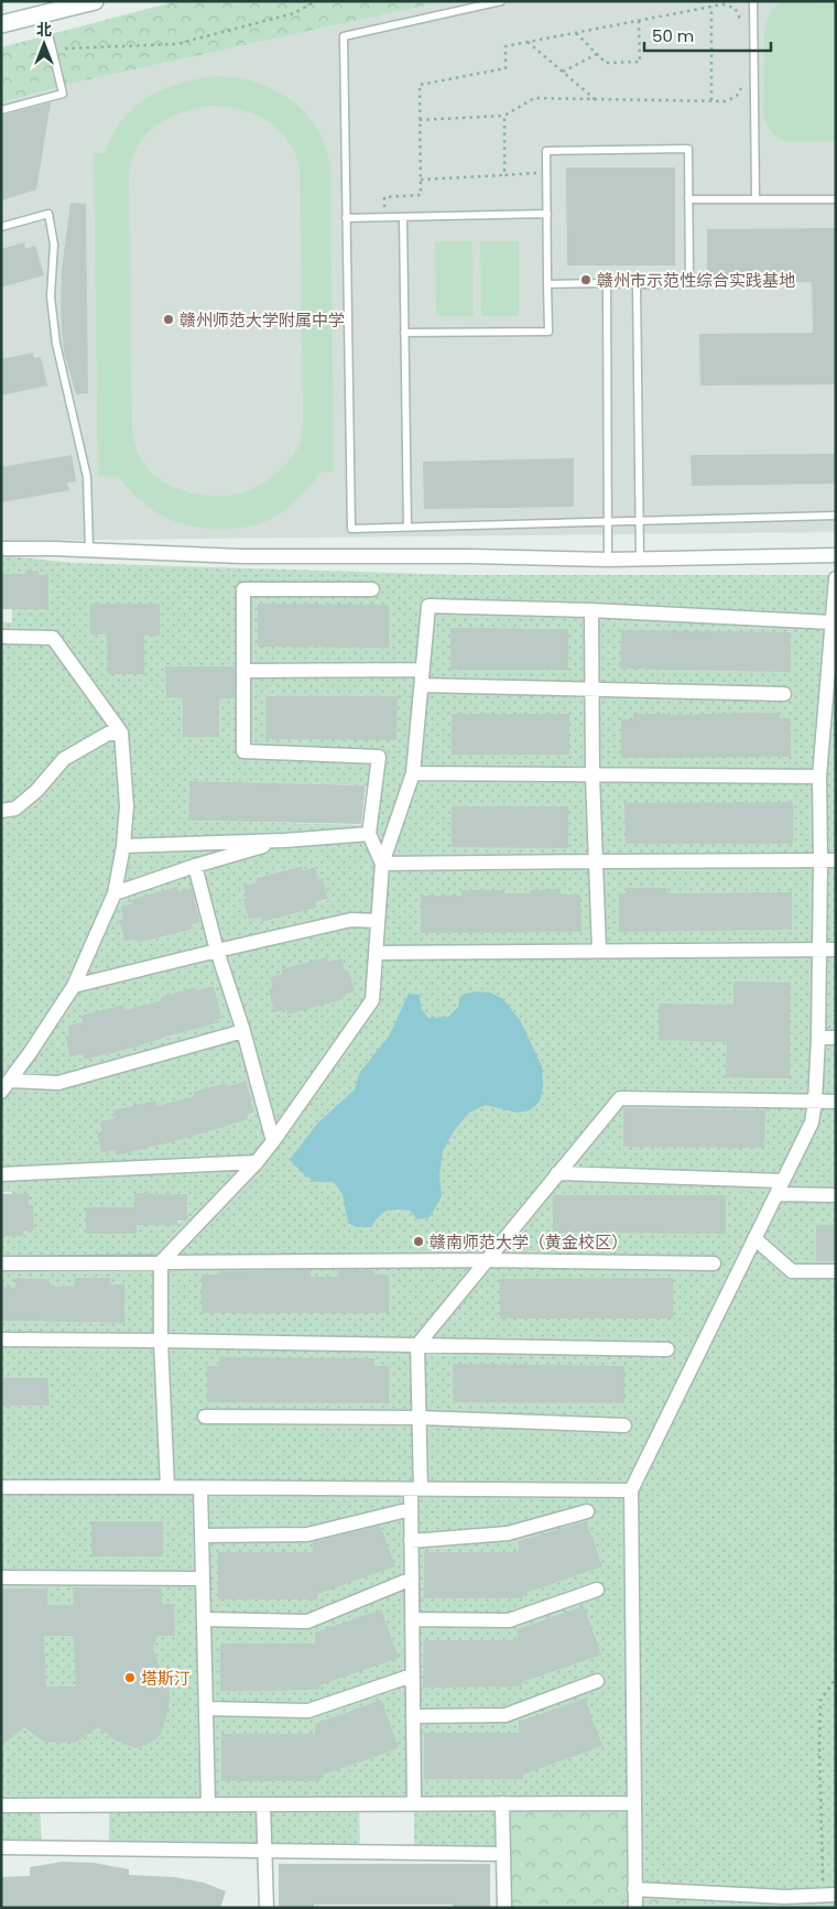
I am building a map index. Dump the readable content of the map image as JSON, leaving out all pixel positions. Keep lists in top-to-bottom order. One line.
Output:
{"places":["赣州市示范性综合实践基地","赣州师范大学附属中学","赣南师范大学（黄金校区）","塔斯汀"],"scale_bar":"50 m","north":"top"}
